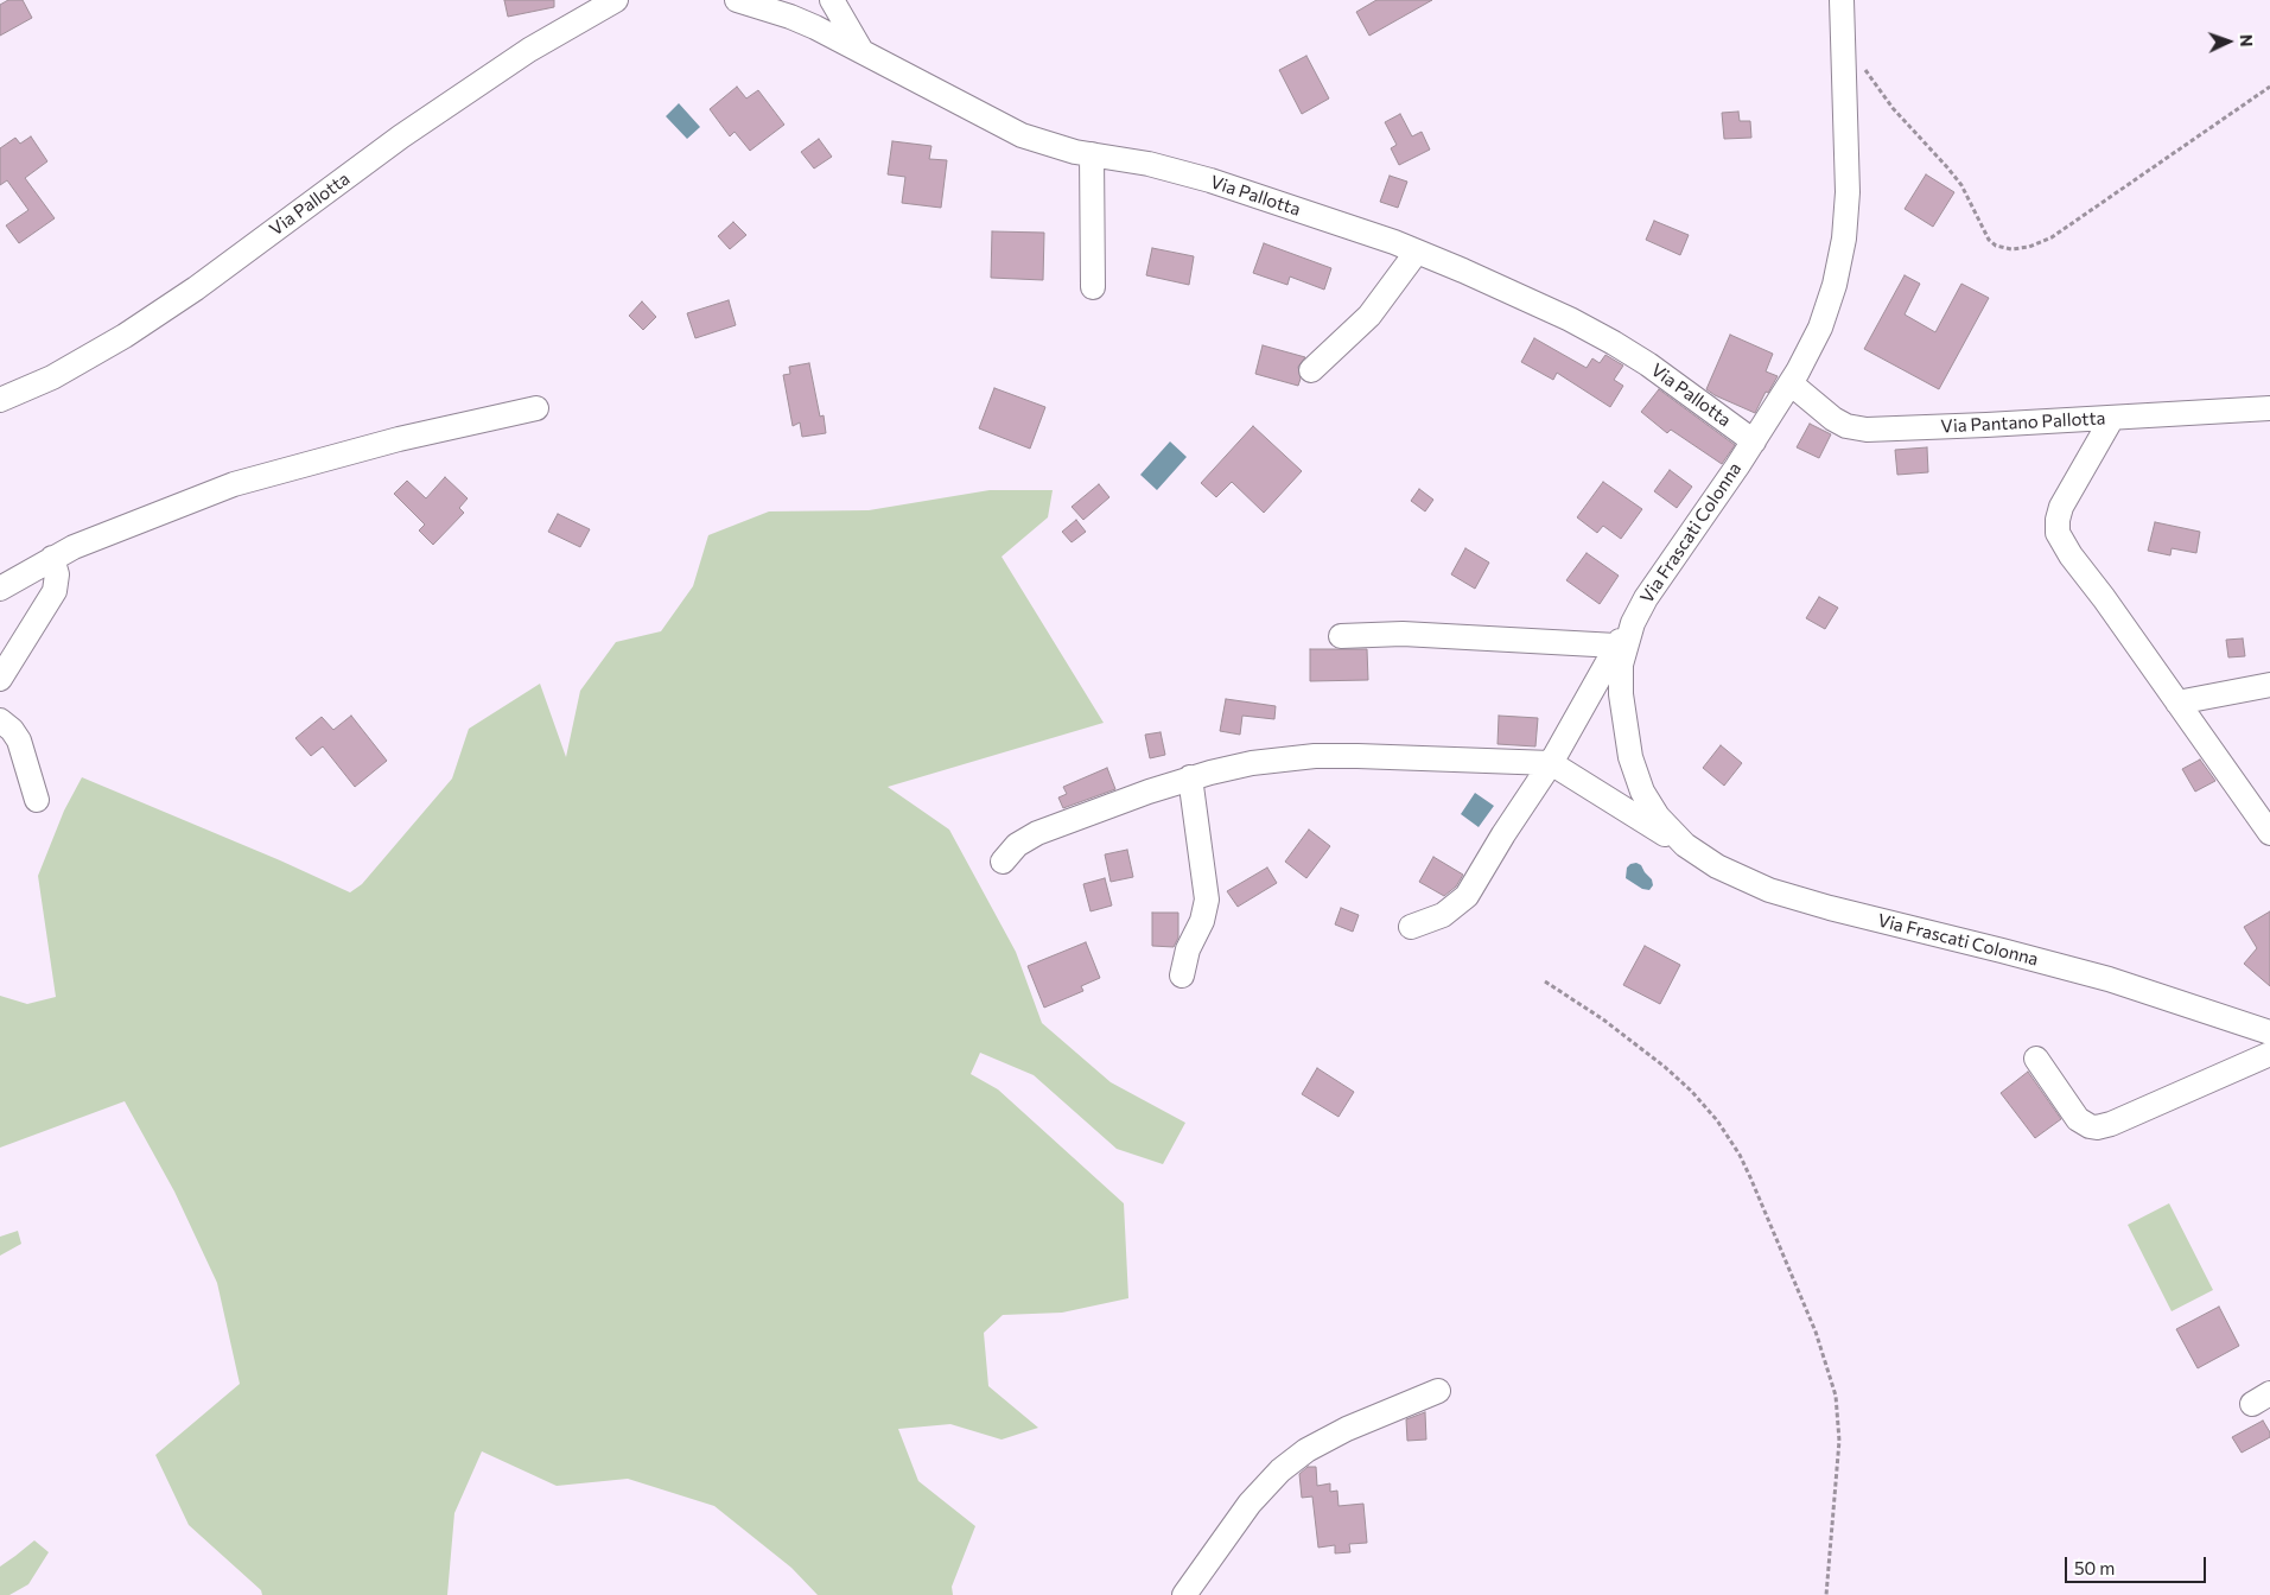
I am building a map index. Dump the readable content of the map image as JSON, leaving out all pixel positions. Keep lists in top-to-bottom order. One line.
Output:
{"streets":{"street":["Via Pallotta","Via Pantano Pallotta","Via Frascati Colonna"]},"crossings":[["Via Pallotta","Via Frascati Colonna"],["Via Pantano Pallotta","Via Frascati Colonna"]],"scale_bar":"50 m","north":"right"}
